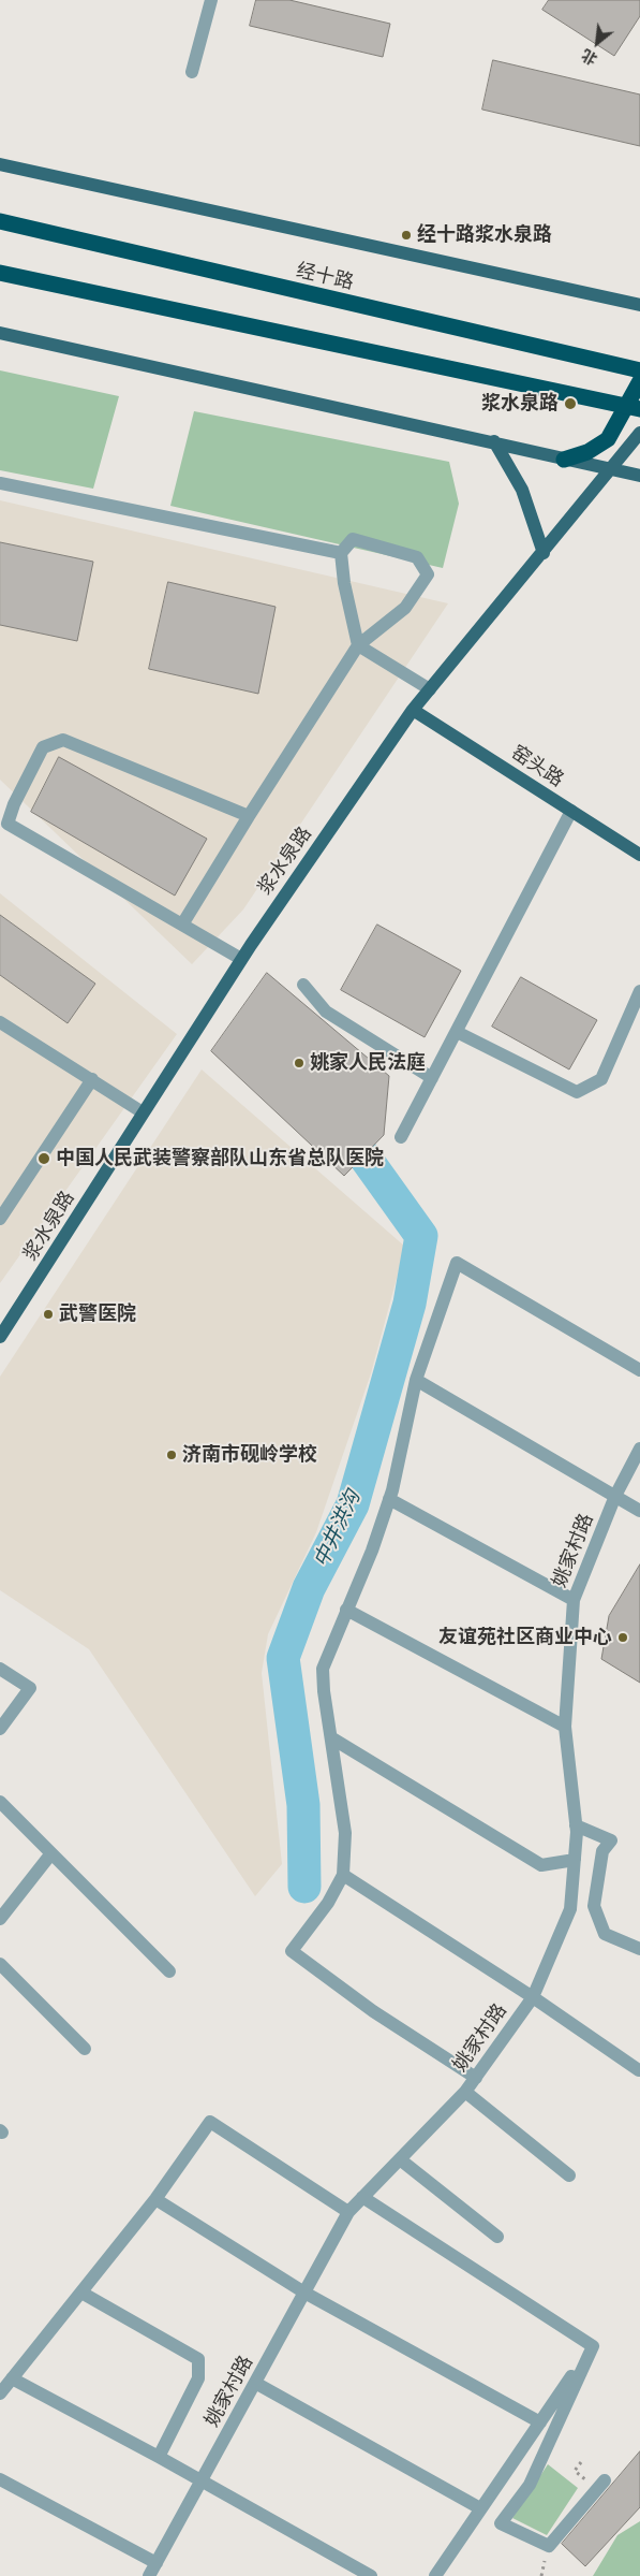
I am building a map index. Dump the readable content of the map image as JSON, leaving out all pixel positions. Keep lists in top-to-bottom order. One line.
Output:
{"streets":{"highway":["经十路"],"main road":["窑头路","浆水泉路"],"street":["姚家村路"]},"crossings":[["窑头路","浆水泉路"]],"water":["中井洪沟"],"places":["经十路浆水泉路","浆水泉路","姚家人民法庭","中国人民武装警察部队山东省总队医院","武警医院","济南市砚岭学校","友谊苑社区商业中心"],"north":"bottom left"}
